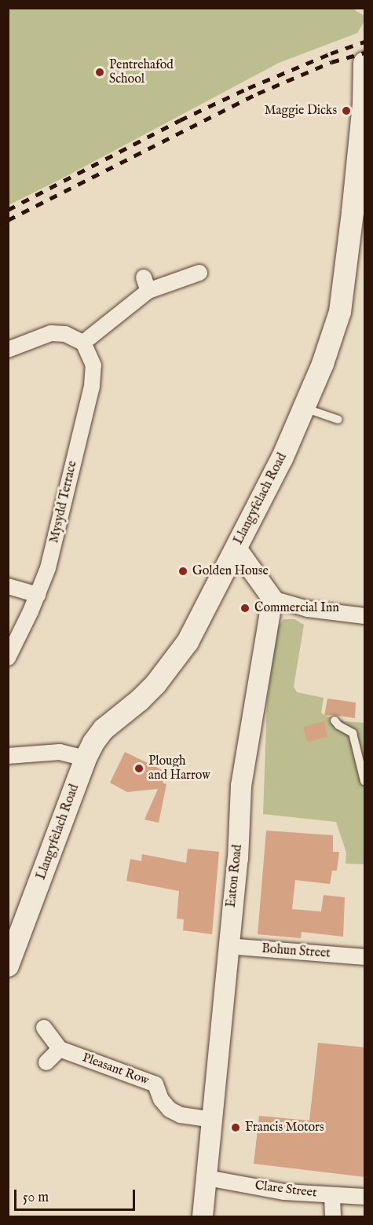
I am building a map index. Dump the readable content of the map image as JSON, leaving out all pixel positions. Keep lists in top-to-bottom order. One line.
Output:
{"streets":{"main road":["Llangyfelach Road"],"street":["Mysydd Terrace","Eaton Road","Bohun Street","Pleasant Row","Clare Street"]},"crossings":[["Eaton Road","Bohun Street"],["Eaton Road","Pleasant Row"],["Eaton Road","Clare Street"]],"places":["Pentrehafod School","Maggie Dicks","Golden House","Commercial Inn","Plough and Harrow","Francis Motors"],"scale_bar":"50 m"}
